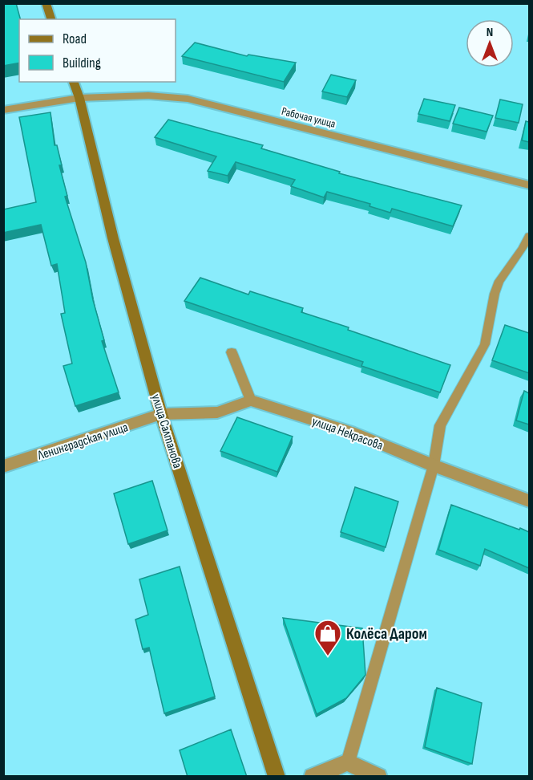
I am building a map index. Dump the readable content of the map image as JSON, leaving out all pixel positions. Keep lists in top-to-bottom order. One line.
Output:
{"streets":{"main road":["улица Салтанова"],"street":["Рабочая улица","улица Некрасова","Ленинградская улица"]},"crossings":[["Рабочая улица","улица Салтанова"],["улица Салтанова","Ленинградская улица"]],"places":{"shop":["Колёса Даром"]},"legend":["Road","Building"],"north":"top"}
